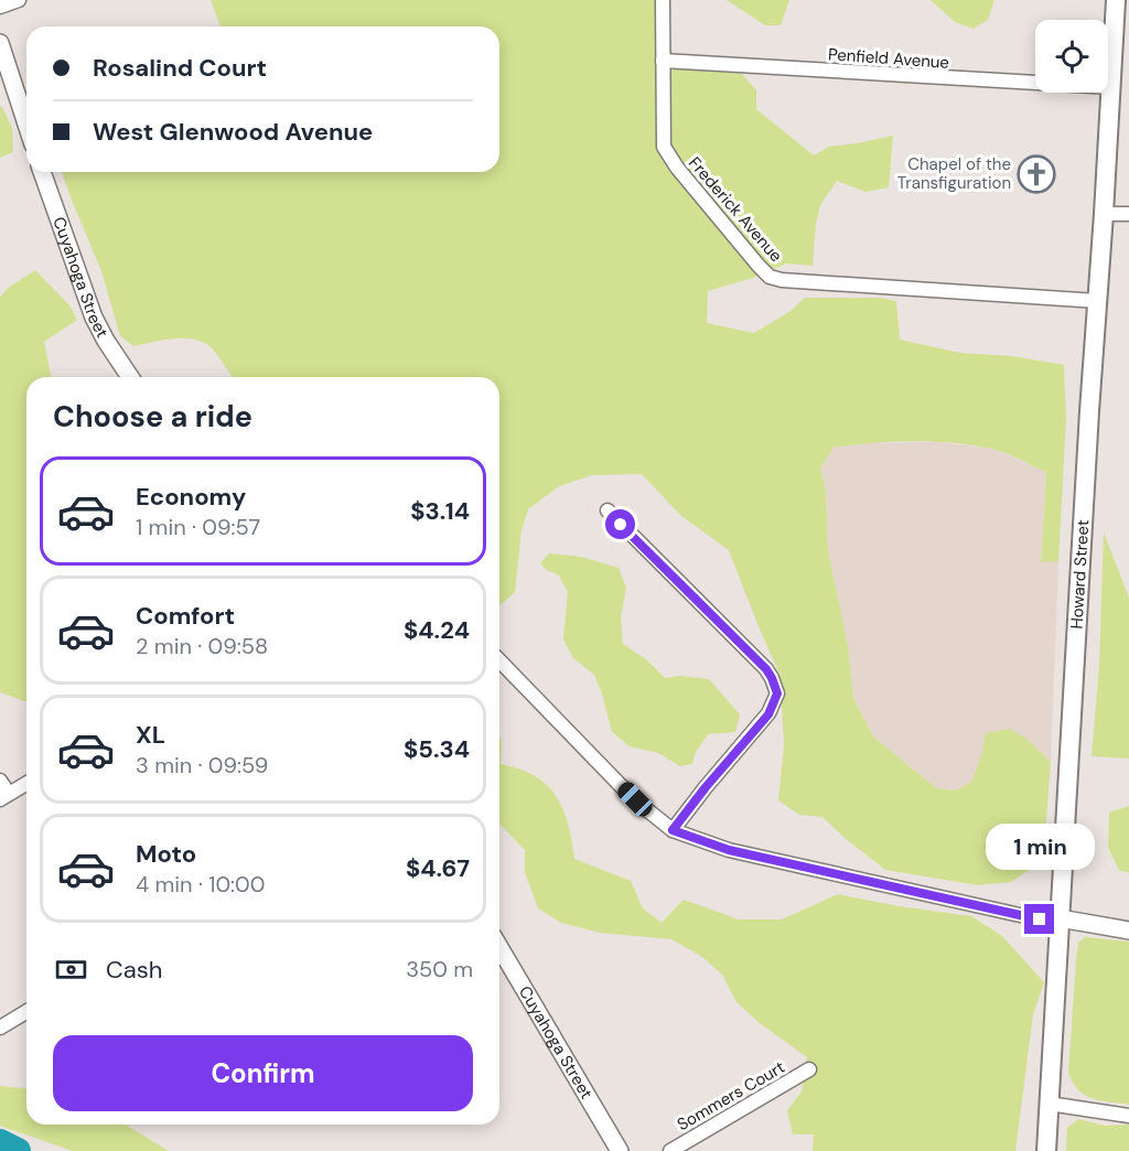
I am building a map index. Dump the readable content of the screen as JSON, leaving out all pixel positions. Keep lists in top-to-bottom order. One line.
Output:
{"streets":{"main road":["Howard Street"],"street":["Penfield Avenue","Frederick Avenue","Cuyahoga Street","Sommers Court"]},"crossings":[["Penfield Avenue","Frederick Avenue"],["Penfield Avenue","Howard Street"],["Frederick Avenue","Howard Street"]],"places":{"church":["Chapel of the Transfiguration"]},"page":{"banner":["Rosalind Court","West Glenwood Avenue"],"heading":"Choose a ride","list":[{"name":"Economy","note":"1 min · 09:57","value":"$3.14"},{"name":"Comfort","note":"2 min · 09:58","value":"$4.24"},{"name":"XL","note":"3 min · 09:59","value":"$5.34"},{"name":"Moto","note":"4 min · 10:00","value":"$4.67"}],"bubble":"1 min","pay":["Cash","350 m"],"buttons":"Confirm"}}
